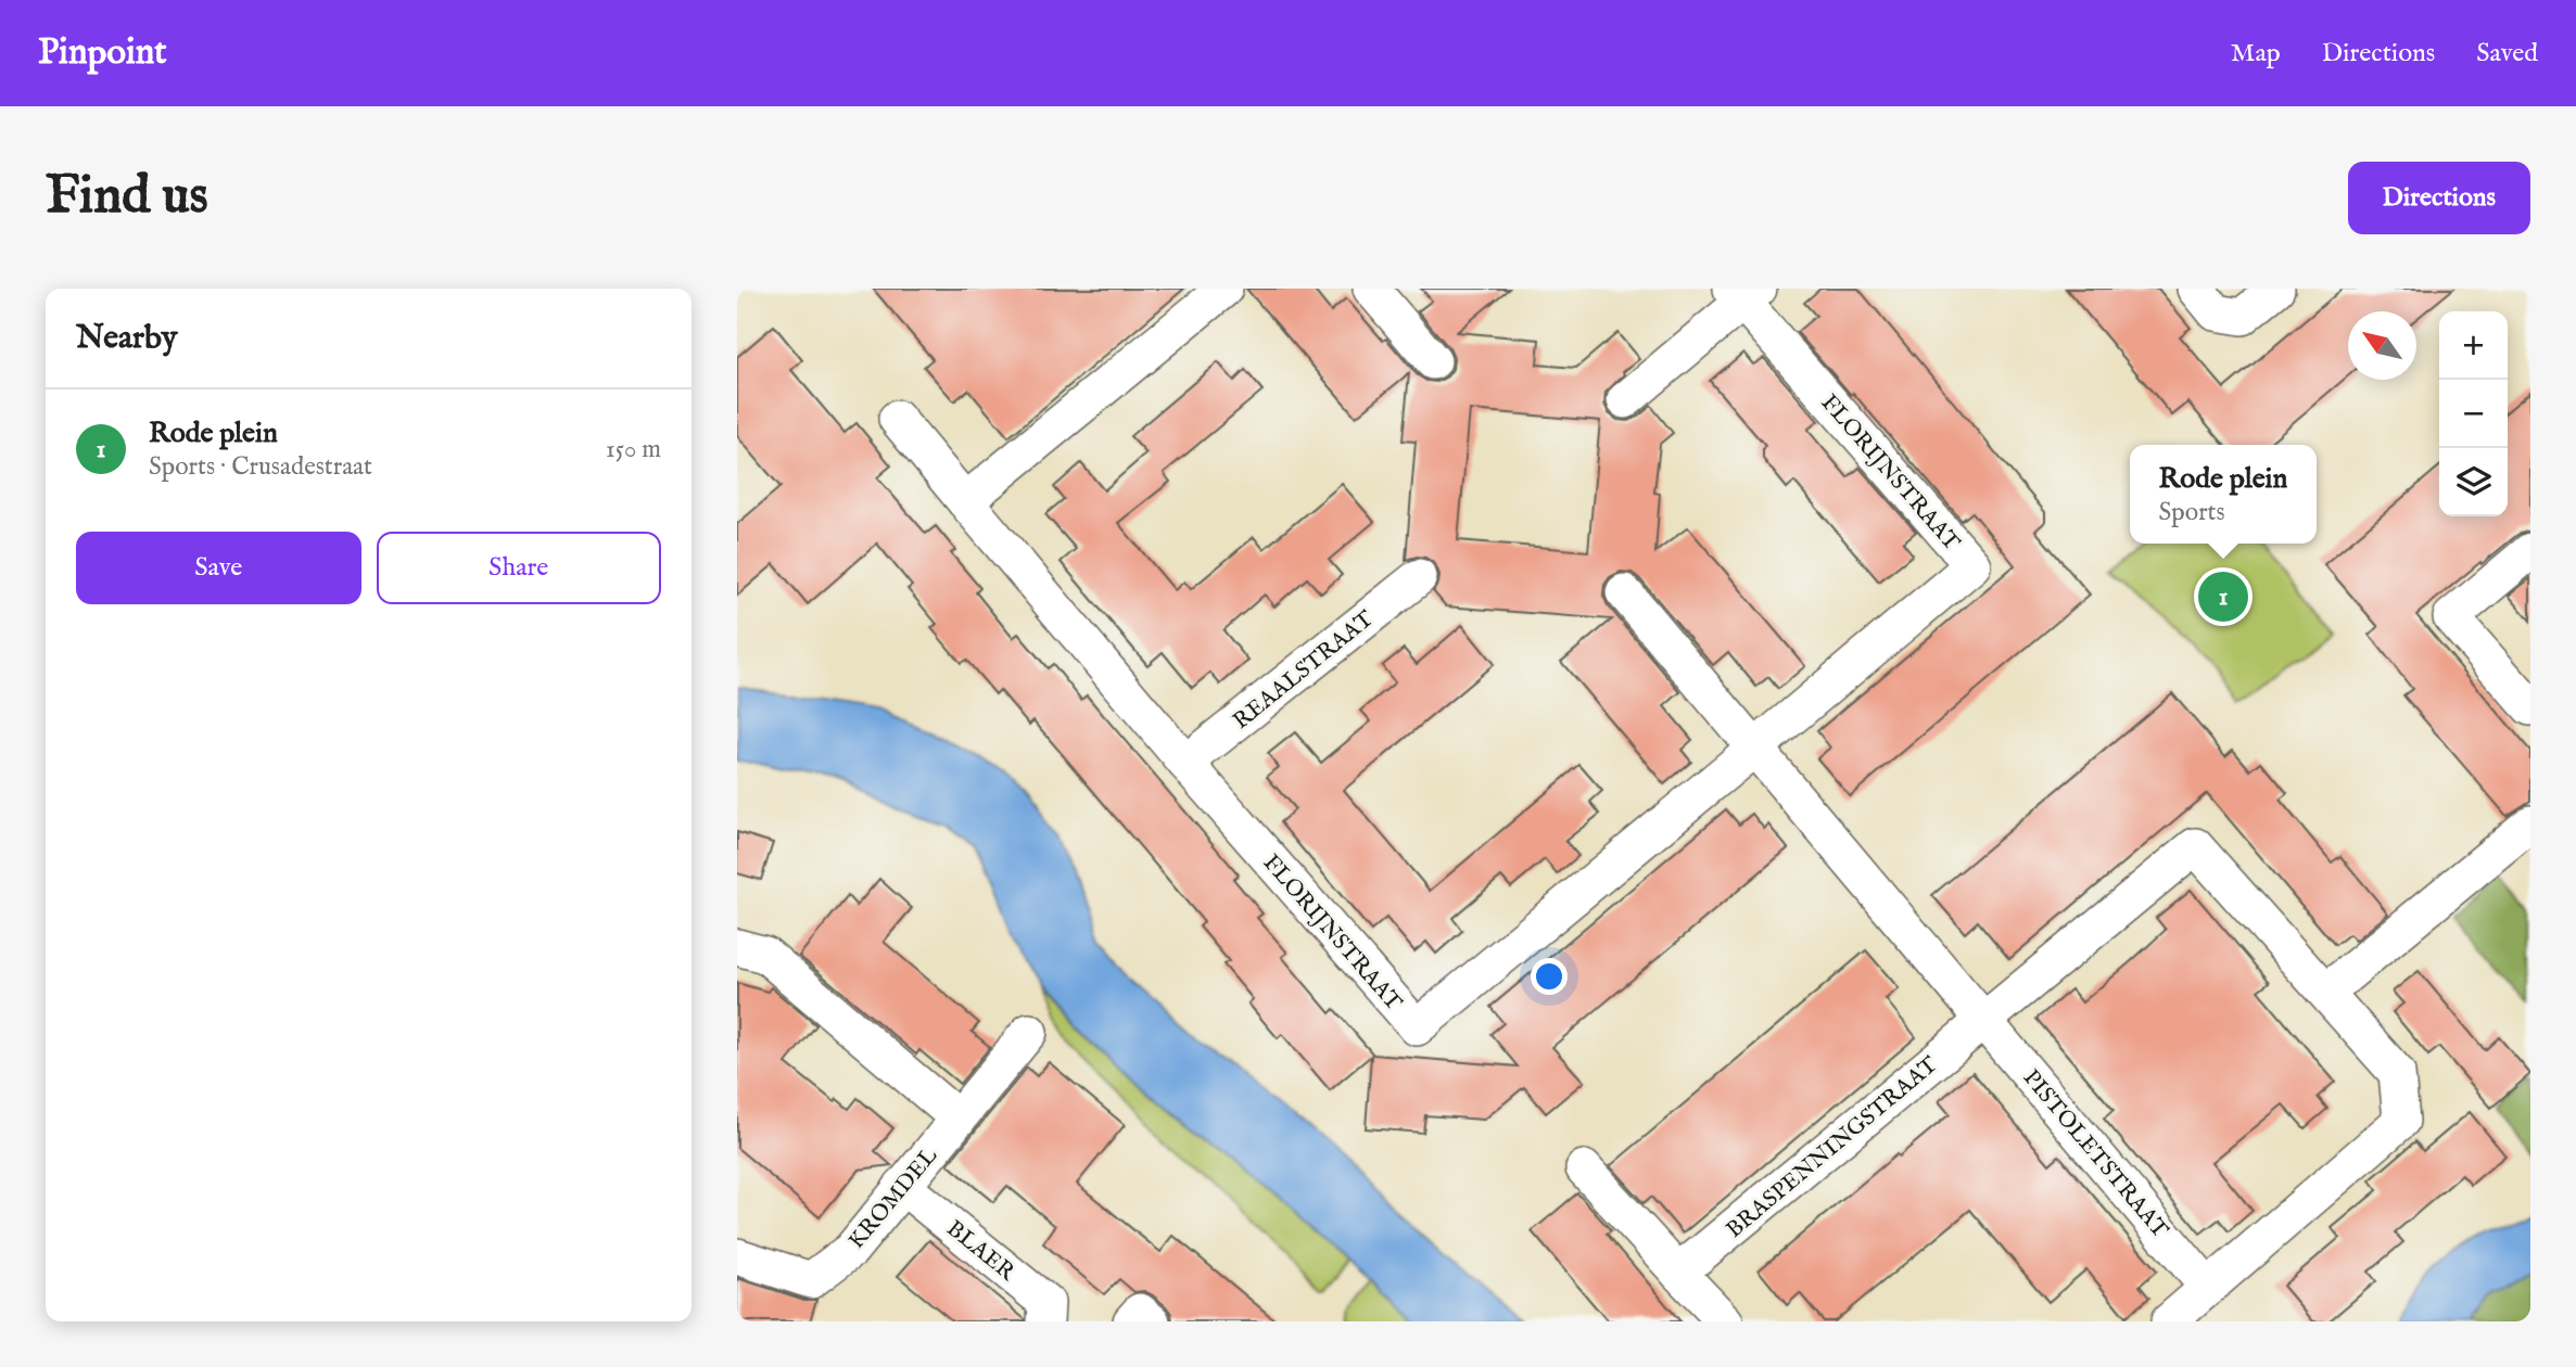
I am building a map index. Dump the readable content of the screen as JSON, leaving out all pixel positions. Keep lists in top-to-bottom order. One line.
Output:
{"streets":{"street":["FLORIJNSTRAAT","REAALSTRAAT","BRASPENNINGSTRAAT","PISTOLETSTRAAT","KROMDEL","BLAER"]},"crossings":[["FLORIJNSTRAAT","REAALSTRAAT"],["BRASPENNINGSTRAAT","PISTOLETSTRAAT"],["KROMDEL","BLAER"]],"north":"top left","page":{"header":"Pinpoint","nav":["Map","Directions","Saved"],"buttons":["Directions",["Save","Share"]],"title":"Find us","heading":"Nearby","map_buttons":["+","−"],"list":[{"mark":"1","name":"Rode plein","note":"Sports · Crusadestraat","value":"150 m"}],"popup":["Rode plein","Sports"],"pins":"1"}}
